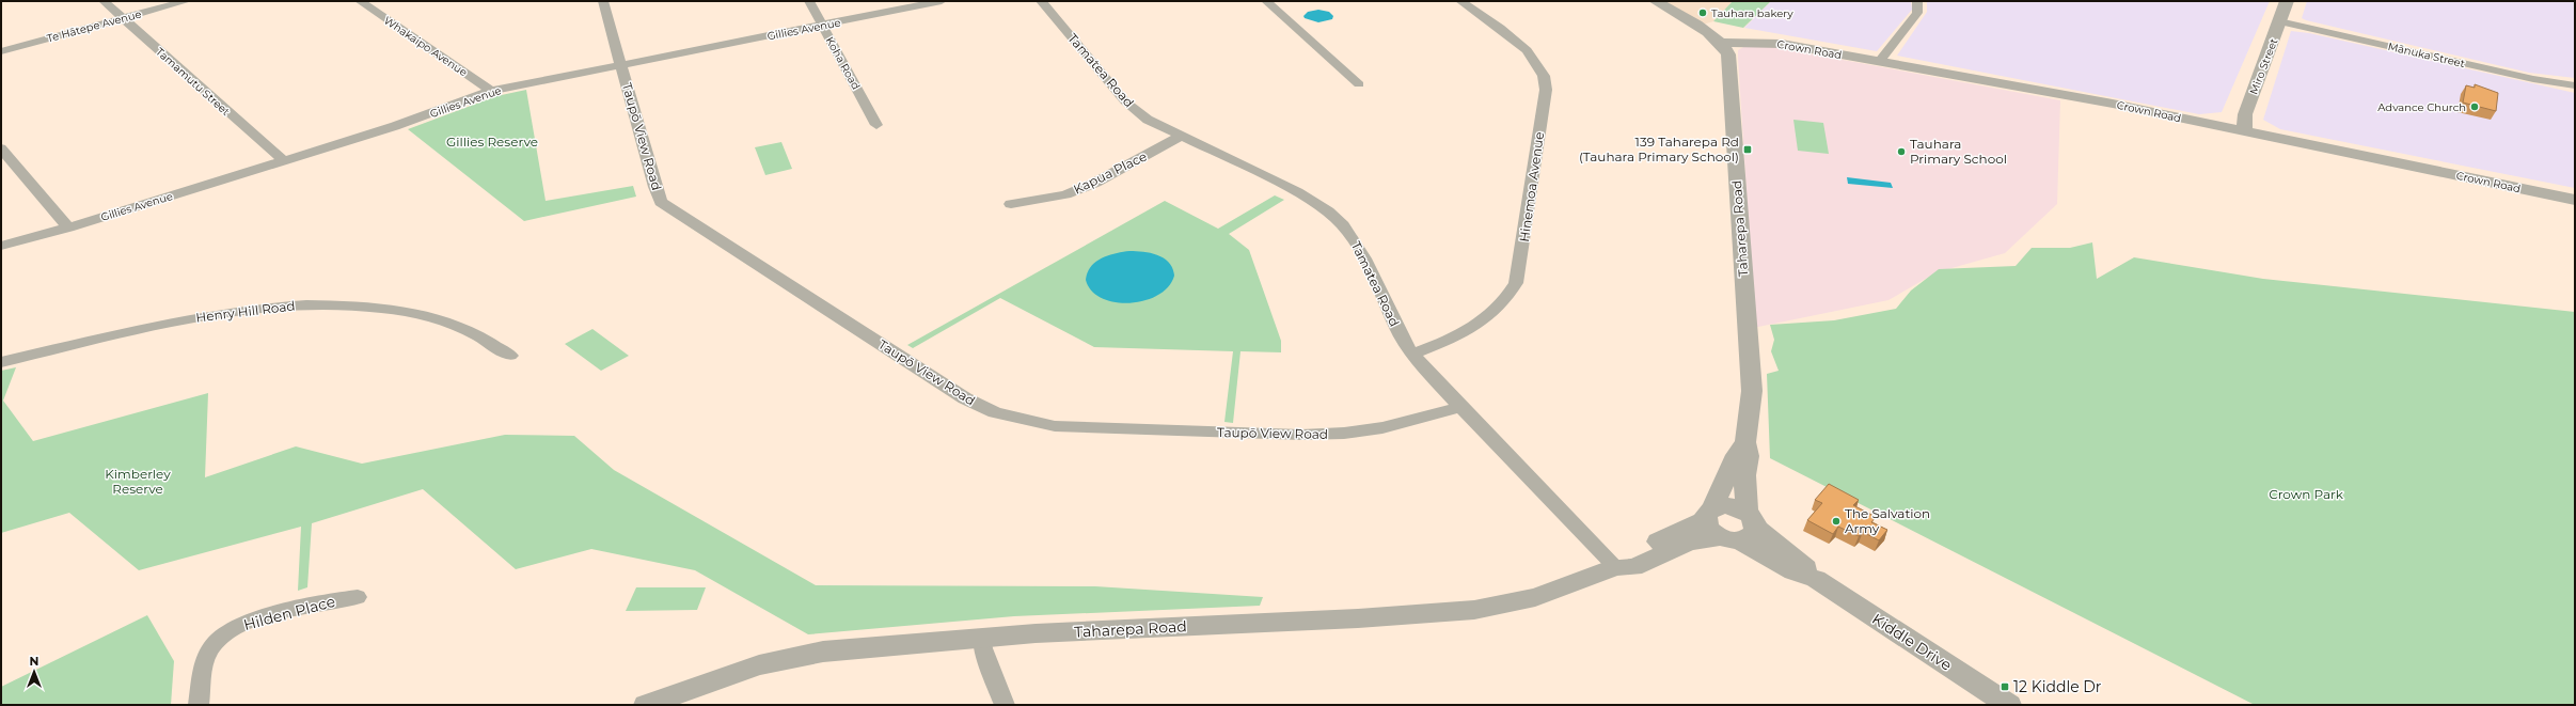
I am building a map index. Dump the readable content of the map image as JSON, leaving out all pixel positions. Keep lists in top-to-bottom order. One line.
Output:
{"streets":{"street":["Te Hātepe Avenue","Gillies Avenue","Whakaipo Avenue","Crown Road","Mānuka Street","Koha Road","Miro Street","Tamatea Road","Tamamutu Street","Taupō View Road","Kapua Place","Hinemoa Avenue","Taharepa Road","Henry Hill Road","Hilden Place","Kiddle Drive"]},"crossings":[["Te Hātepe Avenue","Tamamutu Street"],["Gillies Avenue","Whakaipo Avenue"],["Gillies Avenue","Koha Road"],["Gillies Avenue","Tamamutu Street"],["Gillies Avenue","Taupō View Road"],["Crown Road","Miro Street"],["Crown Road","Taharepa Road"],["Mānuka Street","Miro Street"],["Tamatea Road","Taupō View Road"],["Tamatea Road","Kapua Place"],["Tamatea Road","Hinemoa Avenue"],["Tamatea Road","Taharepa Road"],["Taharepa Road","Kiddle Drive"]],"parks":["Gillies Reserve","Kimberley Reserve","Crown Park"],"places":{"other":["Tauhara bakery","Advance Church","Tauhara Primary School","The Salvation Army"],"transit":["139 Taharepa Rd (Tauhara Primary School)","12 Kiddle Dr"]},"north":"top"}
